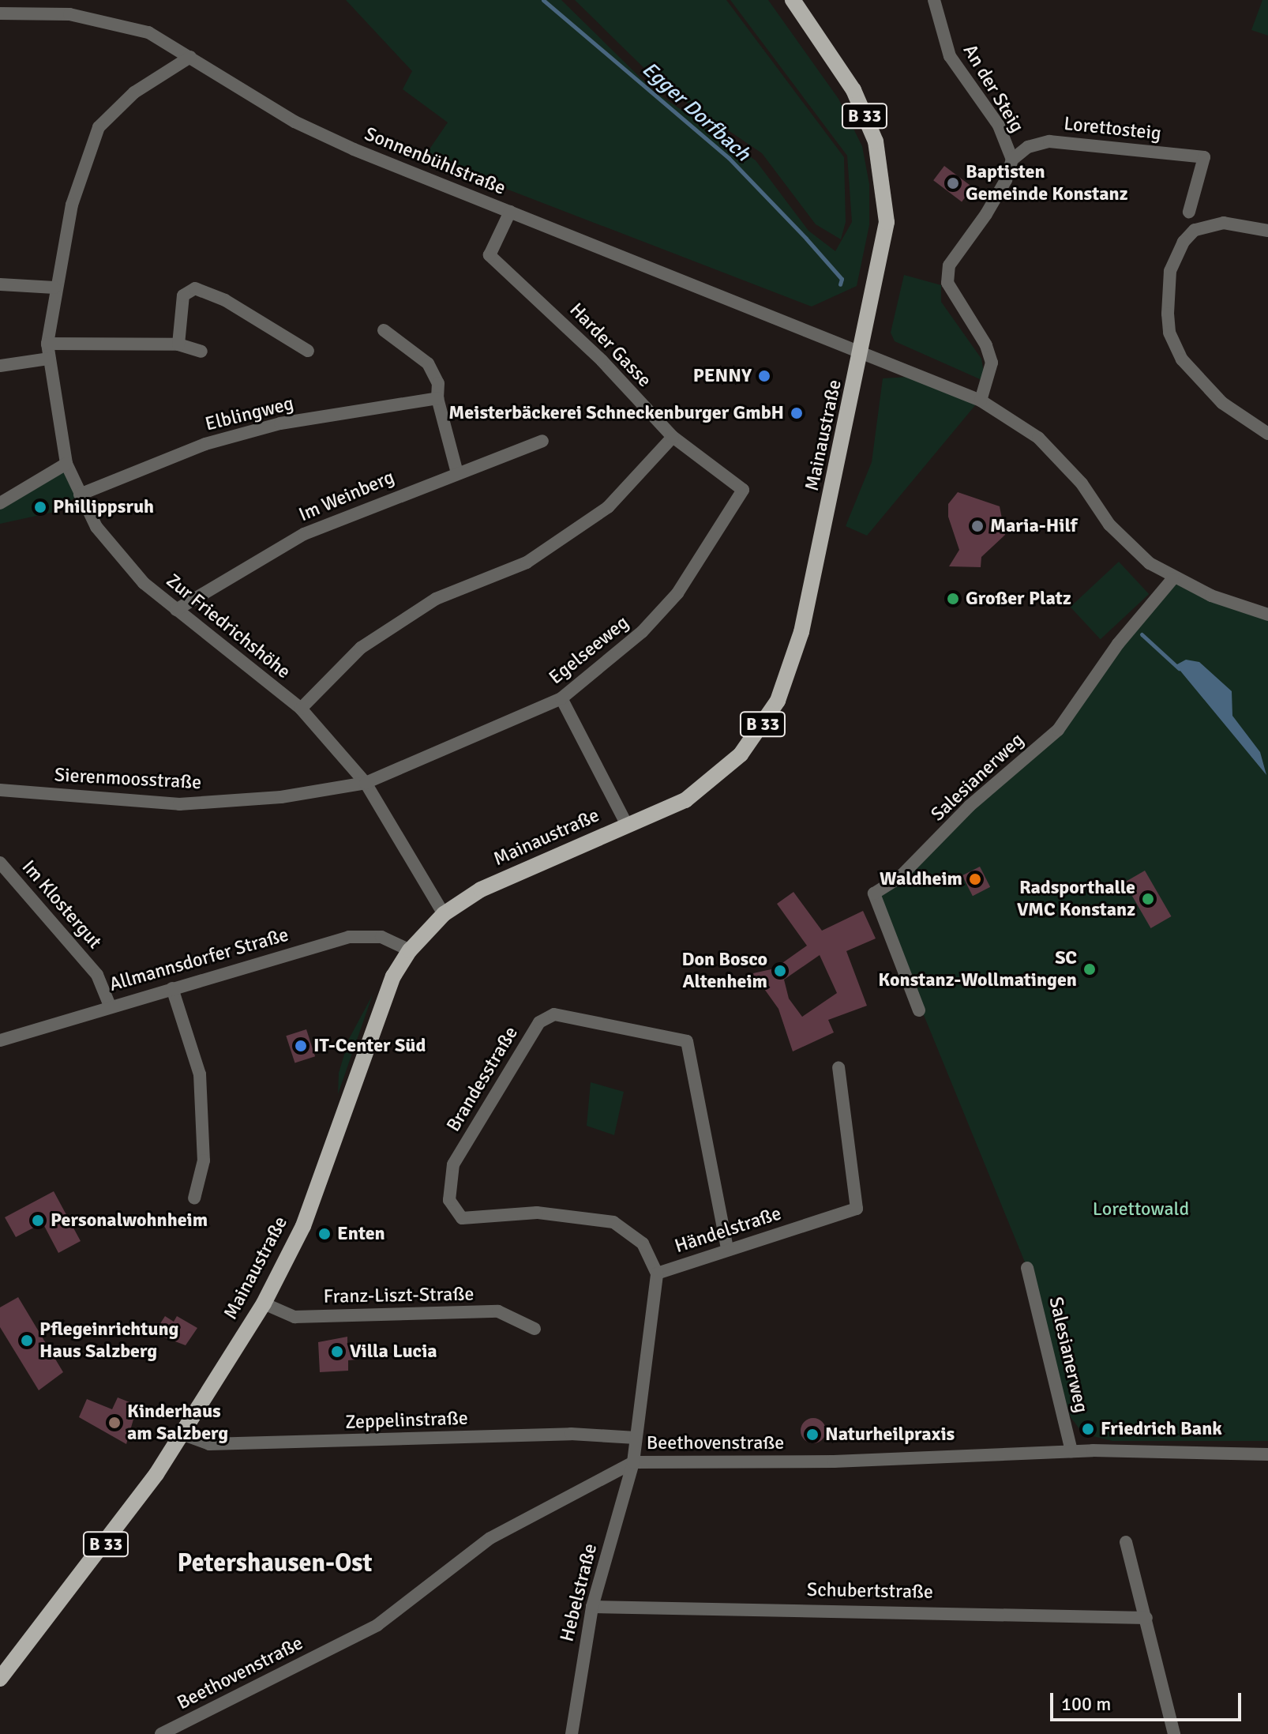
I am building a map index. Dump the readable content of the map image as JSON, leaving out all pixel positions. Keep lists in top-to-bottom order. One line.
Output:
{"streets":{"main road":["B 33","Mainaustraße"],"street":["An der Steig","Lorettosteig","Sonnenbühlstraße","Harder Gasse","Elblingweg","Im Weinberg","Zur Friedrichshöhe","Egelseeweg","Salesianerweg","Sierenmoosstraße","Im Klostergut","Allmannsdorfer Straße","Brandesstraße","Händelstraße","Franz-Liszt-Straße","Zeppelinstraße","Beethovenstraße","Schubertstraße","Hebelstraße"]},"crossings":[["An der Steig","Lorettosteig"],["Sonnenbühlstraße","Harder Gasse"],["Sonnenbühlstraße","Mainaustraße"],["Sonnenbühlstraße","Zur Friedrichshöhe"],["Sonnenbühlstraße","Salesianerweg"],["Harder Gasse","Egelseeweg"],["Elblingweg","Zur Friedrichshöhe"],["Mainaustraße","Zur Friedrichshöhe"],["Mainaustraße","Allmannsdorfer Straße"],["Mainaustraße","Franz-Liszt-Straße"],["Mainaustraße","Zeppelinstraße"],["Im Weinberg","Zur Friedrichshöhe"],["Zur Friedrichshöhe","Egelseeweg"],["Zur Friedrichshöhe","Sierenmoosstraße"],["Egelseeweg","Sierenmoosstraße"],["Salesianerweg","Beethovenstraße"],["Im Klostergut","Allmannsdorfer Straße"],["Brandesstraße","Händelstraße"],["Händelstraße","Zeppelinstraße"],["Händelstraße","Beethovenstraße"],["Händelstraße","Hebelstraße"],["Beethovenstraße","Hebelstraße"],["Schubertstraße","Hebelstraße"]],"districts":["Petershausen-Ost"],"water":["Egger Dorfbach"],"parks":["Lorettowald"],"places":["Baptisten Gemeinde Konstanz","PENNY","Meisterbäckerei Schneckenburger GmbH","Phillippsruh","Maria-Hilf","Großer Platz","Waldheim","Radsporthalle VMC Konstanz","SC Konstanz-Wollmatingen","Don Bosco Altenheim","IT-Center Süd","Personalwohnheim","Enten","Pflegeinrichtung Haus Salzberg","Villa Lucia","Kinderhaus am Salzberg","Friedrich Bank","Naturheilpraxis"],"scale_bar":"100 m"}
